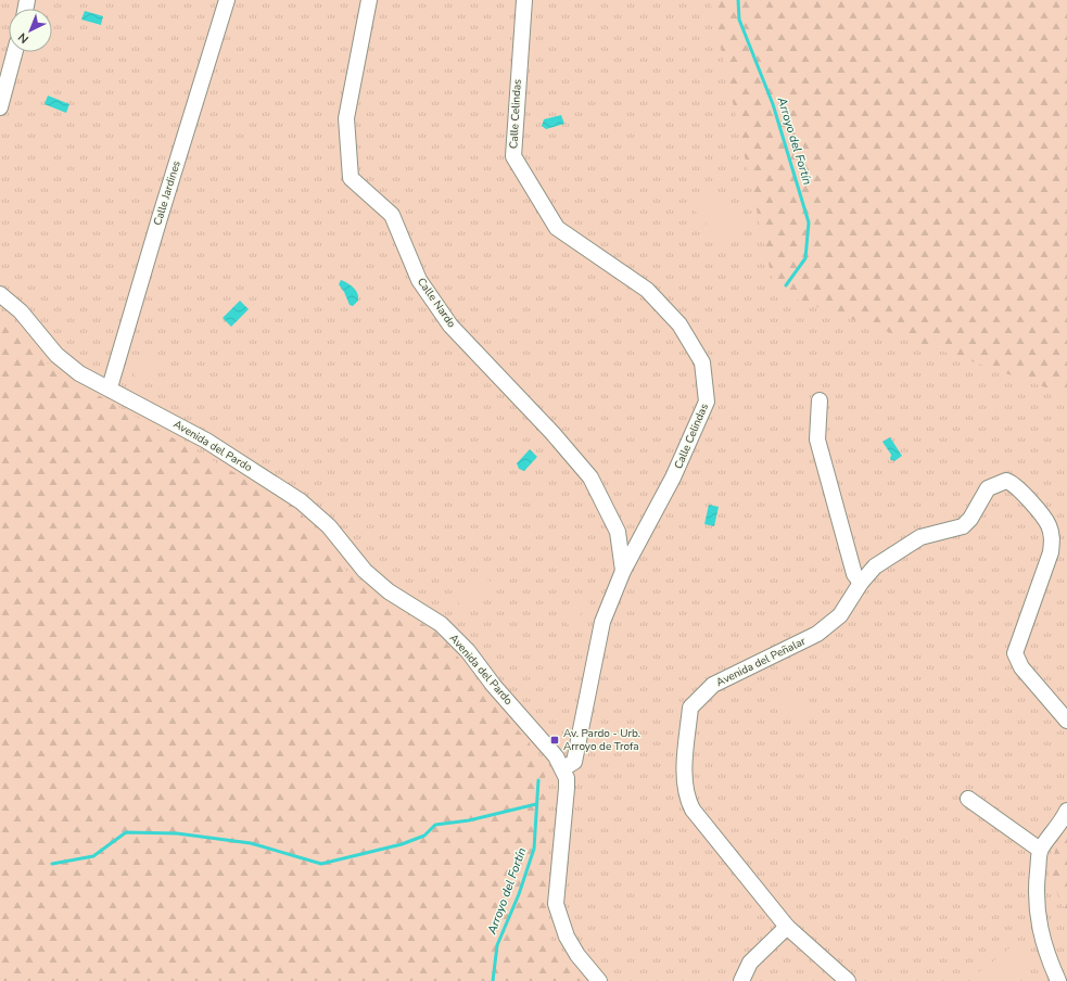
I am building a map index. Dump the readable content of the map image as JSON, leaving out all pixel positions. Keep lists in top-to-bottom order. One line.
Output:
{"streets":{"street":["Calle Celindas","Calle Jardines","Calle Nardo","Avenida del Pardo","Avenida del Peñalar"]},"crossings":[["Calle Celindas","Calle Nardo"],["Calle Celindas","Avenida del Pardo"],["Calle Jardines","Avenida del Pardo"]],"water":["Arroyo del Fortín"],"places":{"transit":["Av. Pardo - Urb. Arroyo de Trofa"]},"north":"bottom left"}
